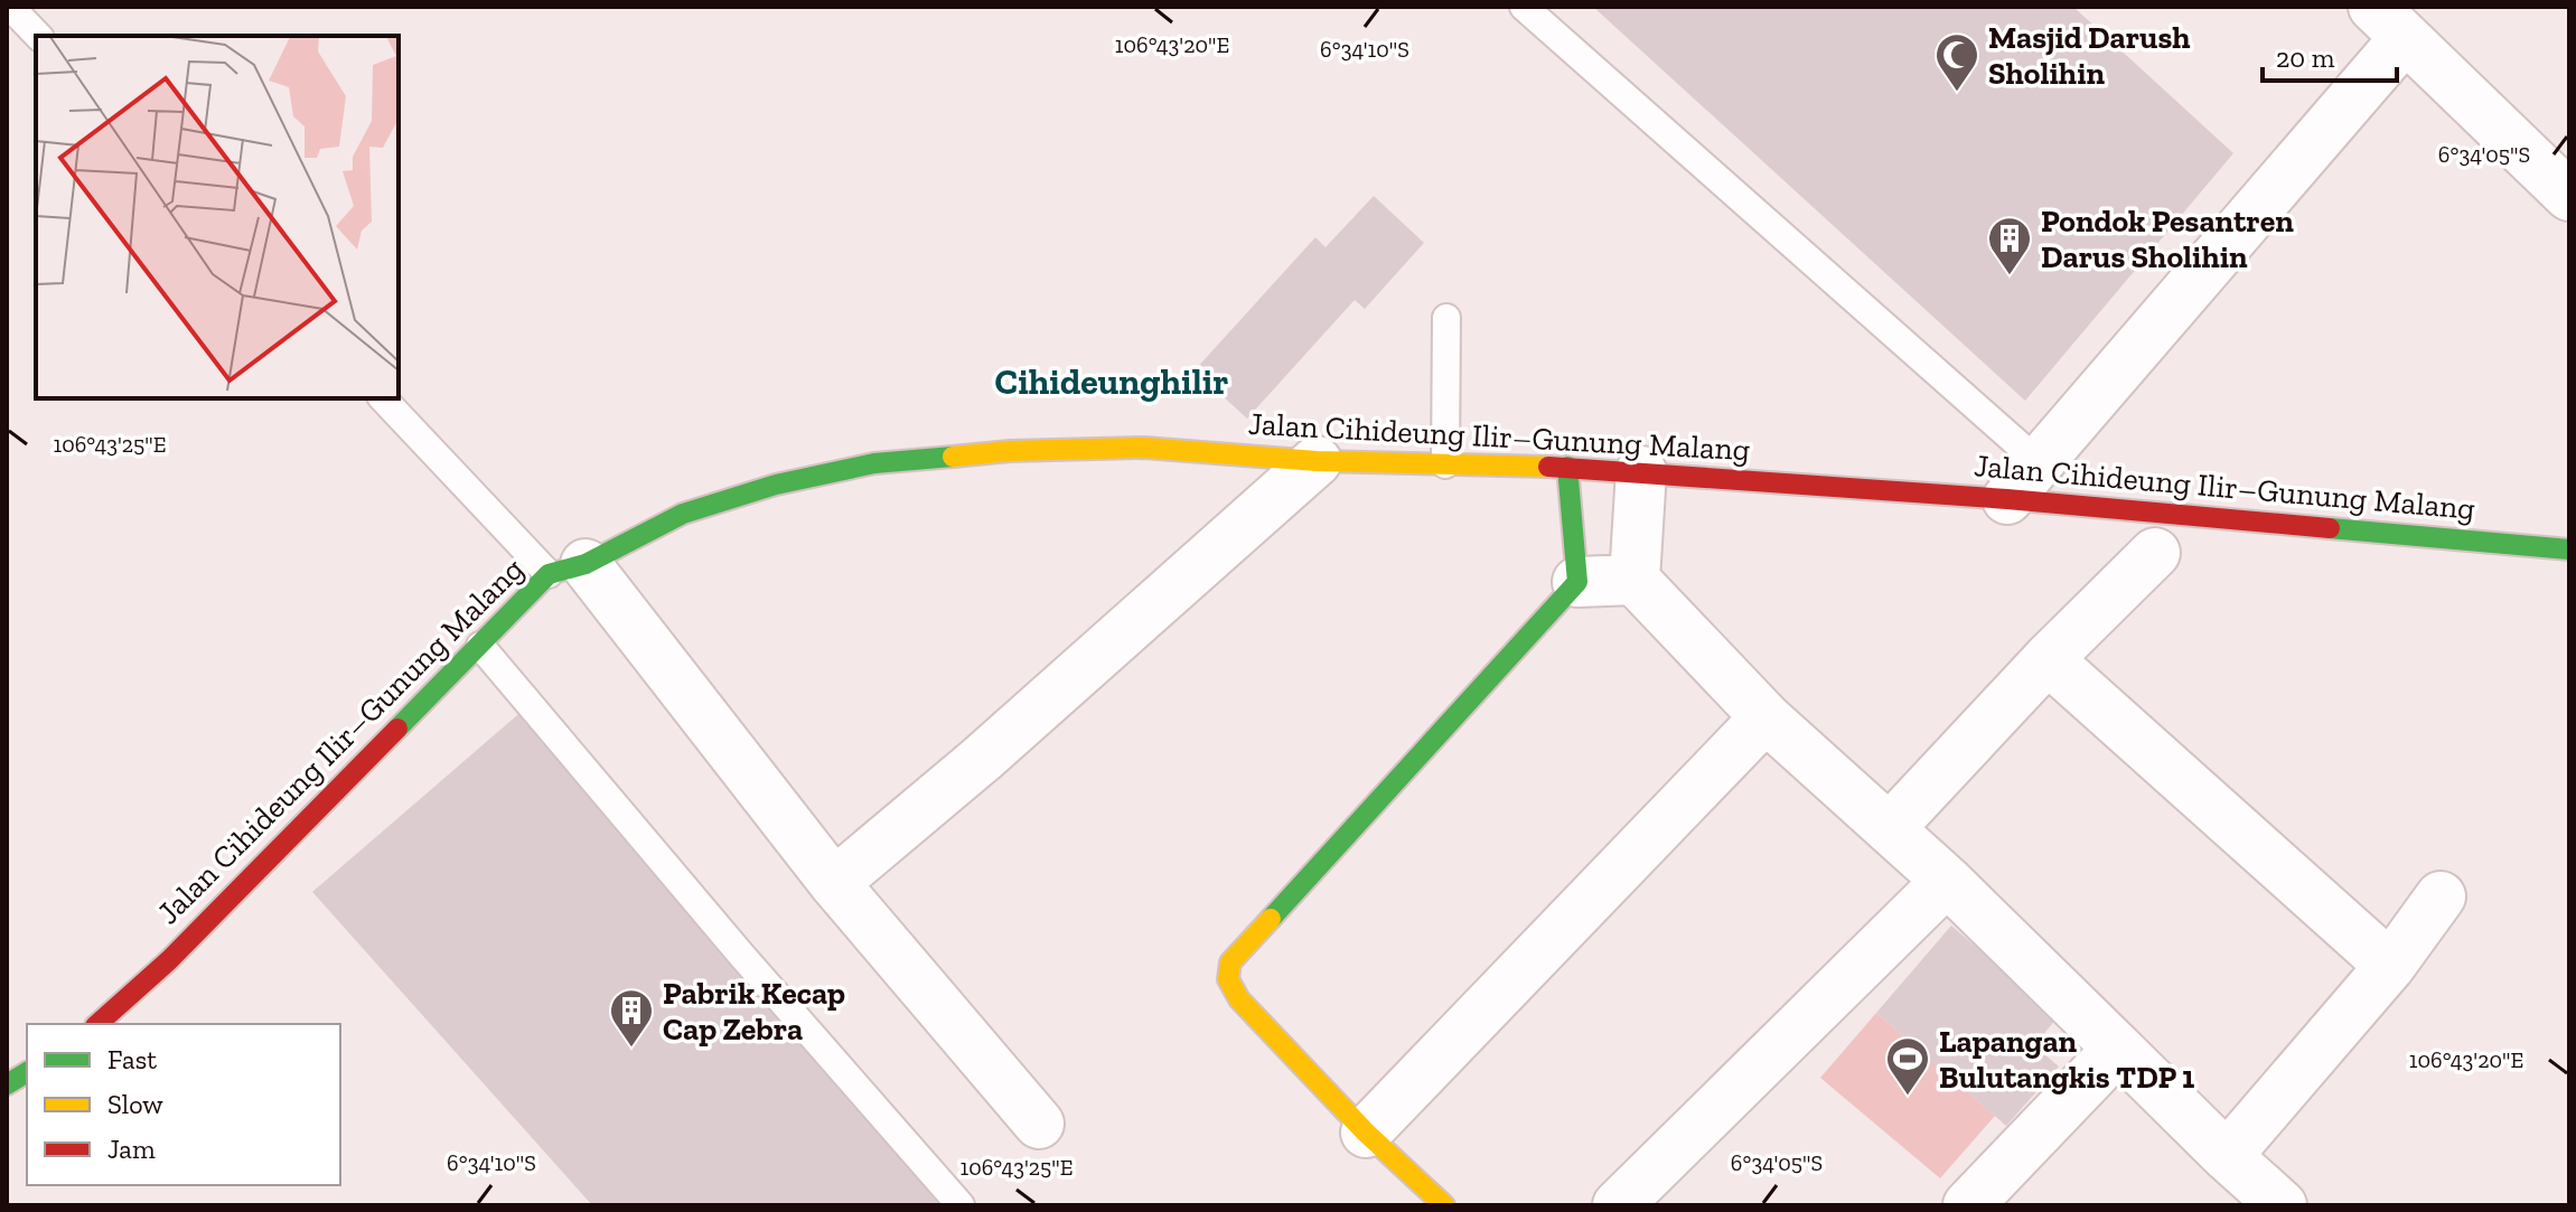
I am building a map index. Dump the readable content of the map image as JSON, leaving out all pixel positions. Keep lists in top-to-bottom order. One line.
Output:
{"streets":{"main road":["Jalan Cihideung Ilir–Gunung Malang"]},"districts":["Cihideunghilir"],"places":{"mosque":["Masjid Darush Sholihin"],"building":["Pondok Pesantren Darus Sholihin","Pabrik Kecap Cap Zebra"],"sports":["Lapangan Bulutangkis TDP 1"]},"legend":["Fast","Slow","Jam"],"scale_bar":"20 m","coordinates":["106°43'20\"E","6°34'10\"S","6°34'05\"S","106°43'25\"E"]}
